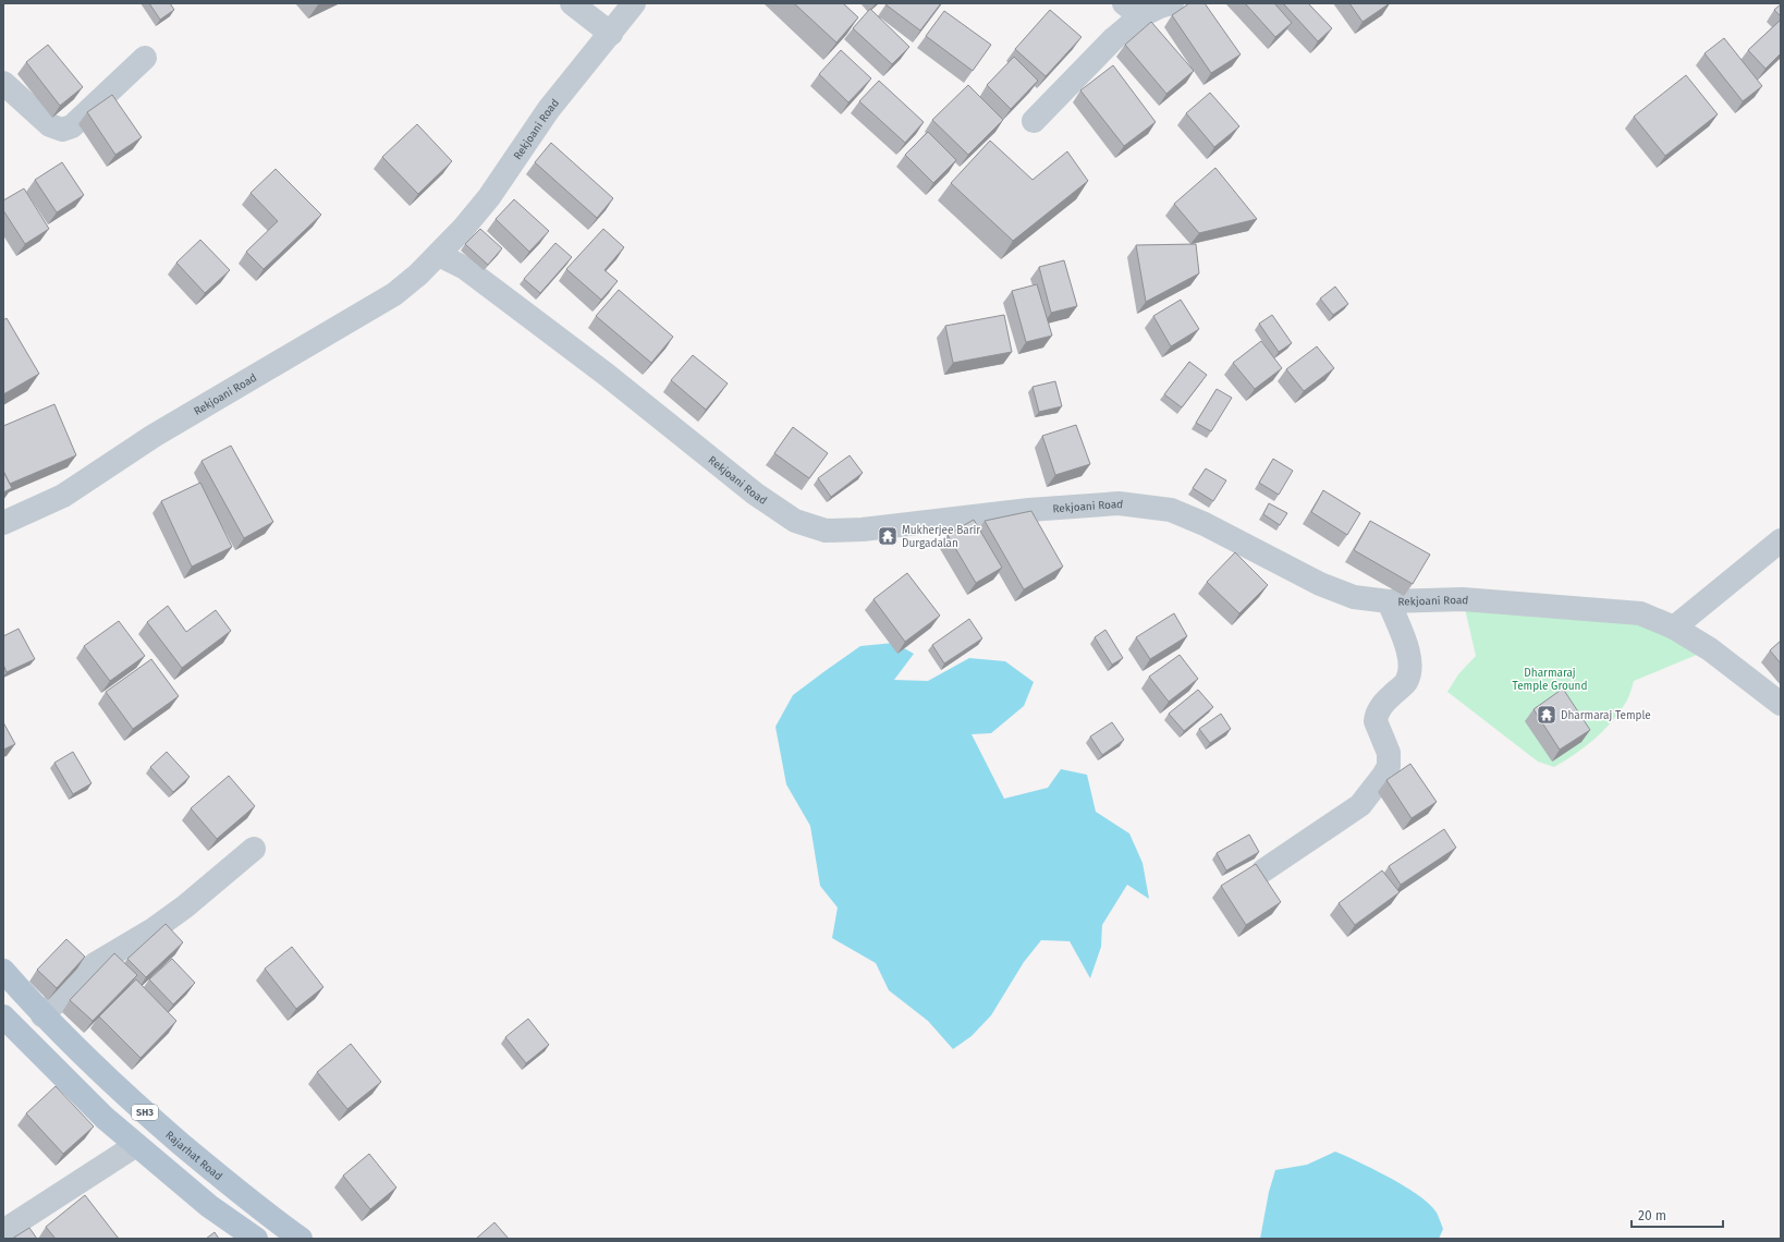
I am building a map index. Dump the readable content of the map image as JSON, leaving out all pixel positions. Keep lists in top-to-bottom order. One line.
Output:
{"streets":{"main road":["SH3","Rajarhat Road"],"street":["Rekjoani Road"]},"parks":["Dharmaraj Temple Ground"],"places":{"temple":["Mukherjee Barir Durgadalan","Dharmaraj Temple"]},"scale_bar":"20 m"}
